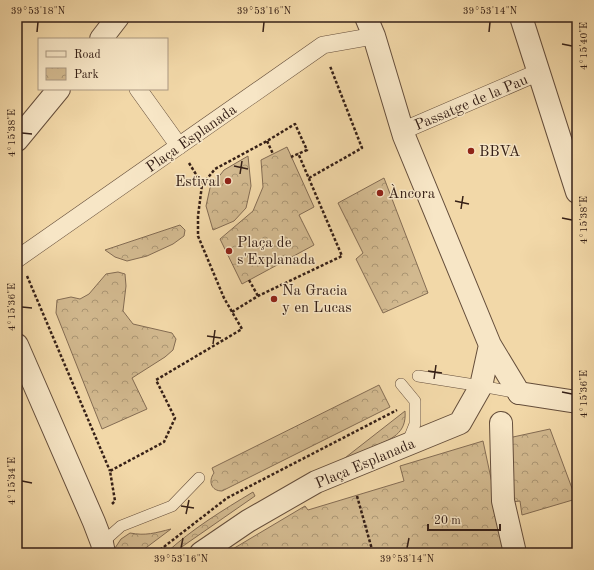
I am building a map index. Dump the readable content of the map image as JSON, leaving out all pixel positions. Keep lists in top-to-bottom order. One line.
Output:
{"streets":{"street":["Passatge de la Pau","Plaça Esplanada"]},"crossings":[["Passatge de la Pau","Plaça Esplanada"]],"places":["BBVA","Estival","Àncora","Plaça de s'Explanada","Na Gracia y en Lucas"],"legend":["Road","Park"],"scale_bar":"20 m","coordinates":["39°53'18\"N","39°53'16\"N","39°53'14\"N","4°15'40\"E","4°15'38\"E","4°15'36\"E","4°15'34\"E"]}
